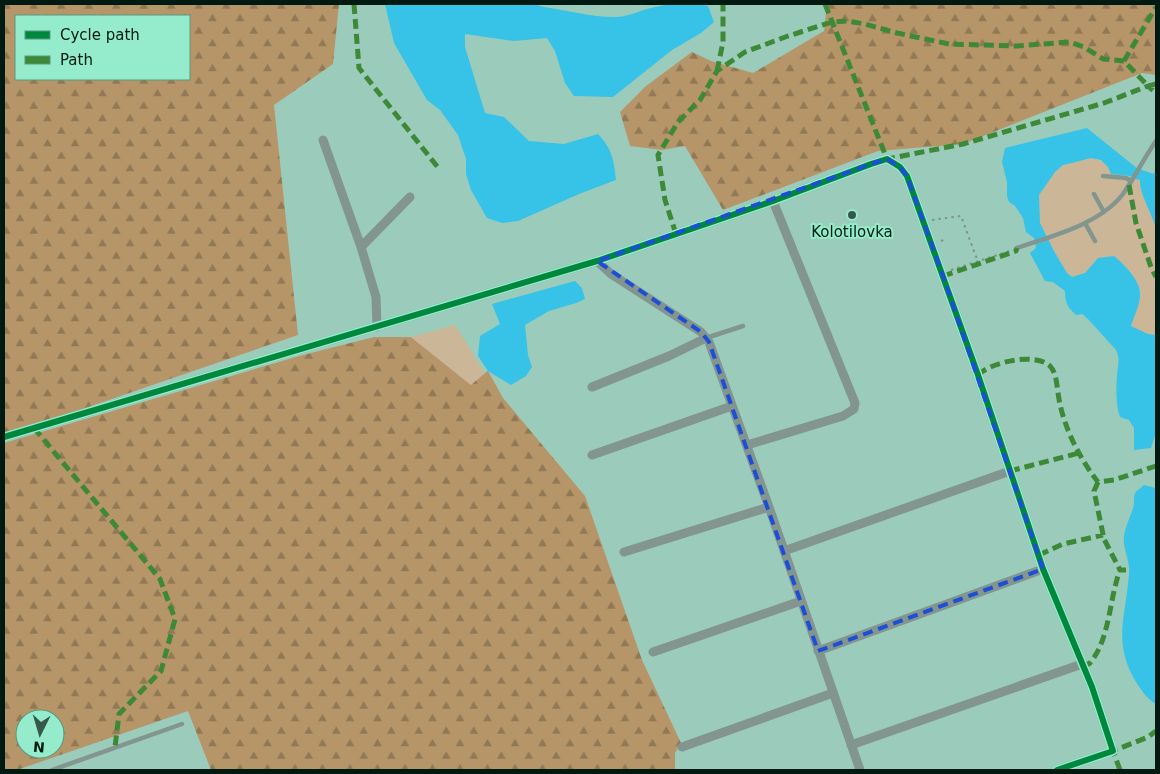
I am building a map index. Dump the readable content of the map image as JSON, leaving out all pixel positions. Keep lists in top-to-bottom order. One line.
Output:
{"places":["Kolotilovka"],"legend":["Cycle path","Path"],"north":"bottom"}
